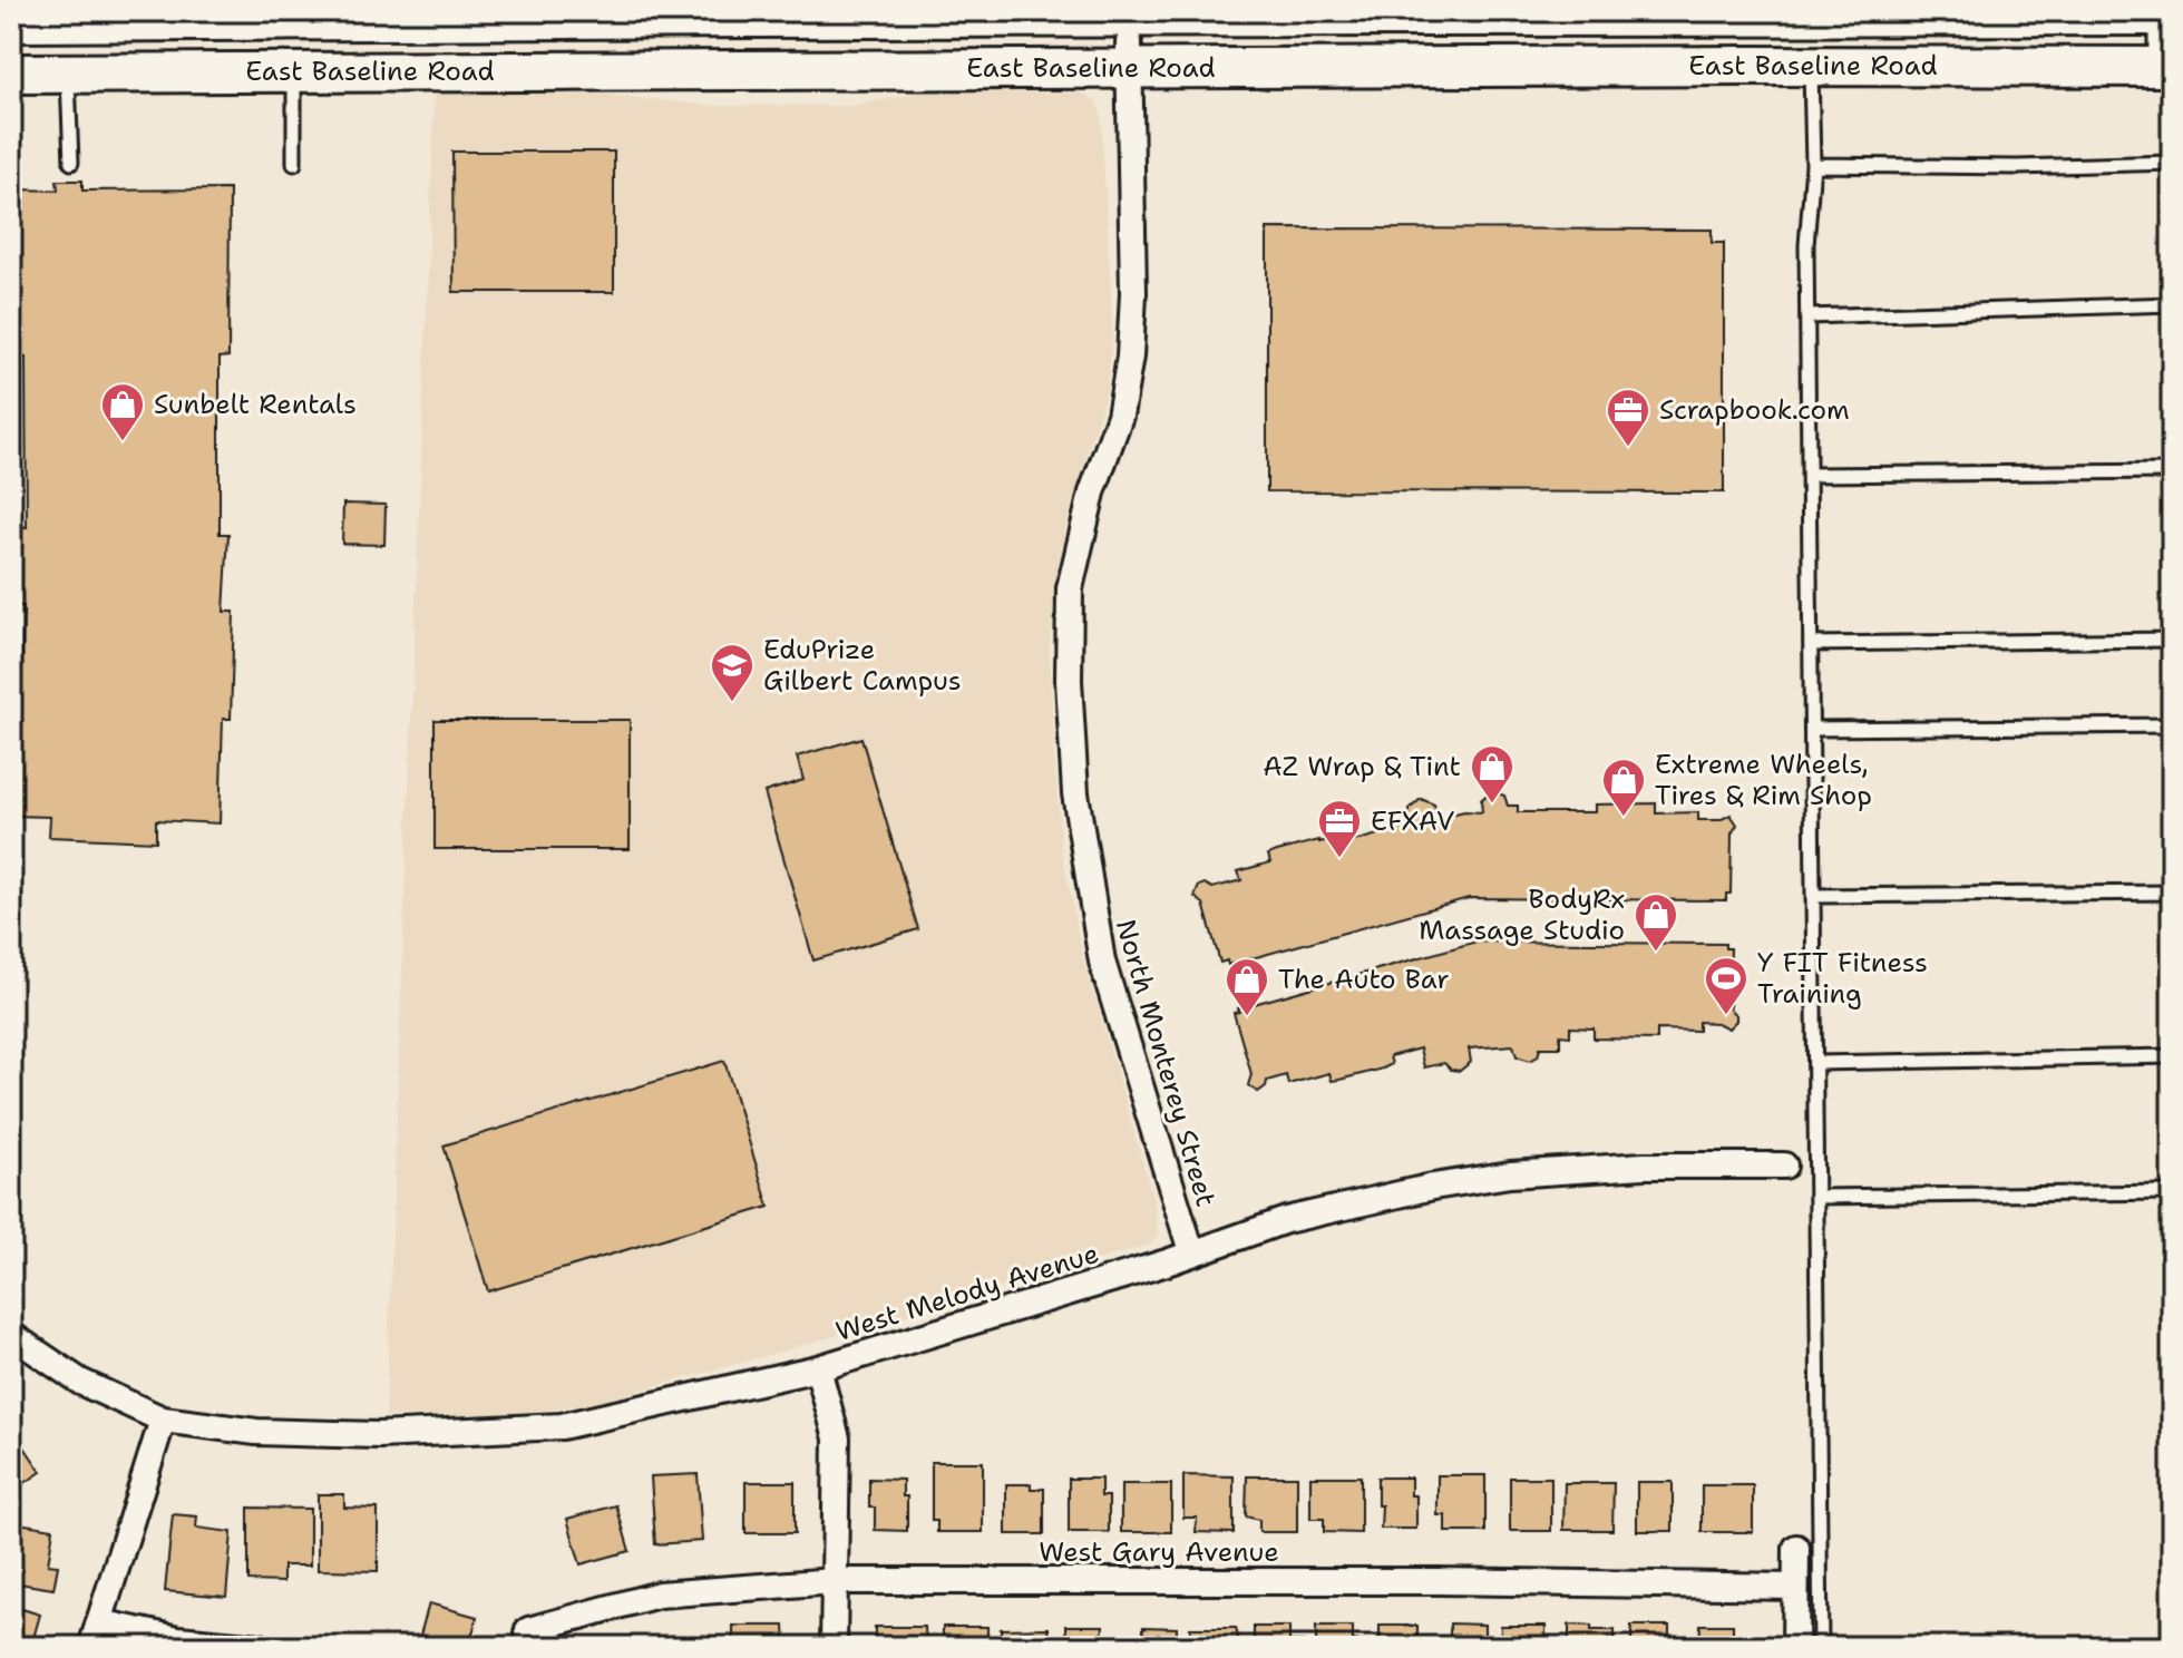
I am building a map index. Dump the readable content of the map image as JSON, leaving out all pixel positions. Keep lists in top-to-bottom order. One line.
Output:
{"streets":{"main road":["East Baseline Road"],"street":["North Monterey Street","West Melody Avenue","West Gary Avenue"]},"crossings":[["East Baseline Road","North Monterey Street"],["North Monterey Street","West Melody Avenue"]],"places":{"shop":["Sunbelt Rentals","AZ Wrap & Tint","Extreme Wheels, Tires & Rim Shop","BodyRx Massage Studio","The Auto Bar"],"office":["Scrapbook.com","EFXAV"],"school or university":["EduPrize Gilbert Campus"],"sports":["Y FIT Fitness Training"]}}
